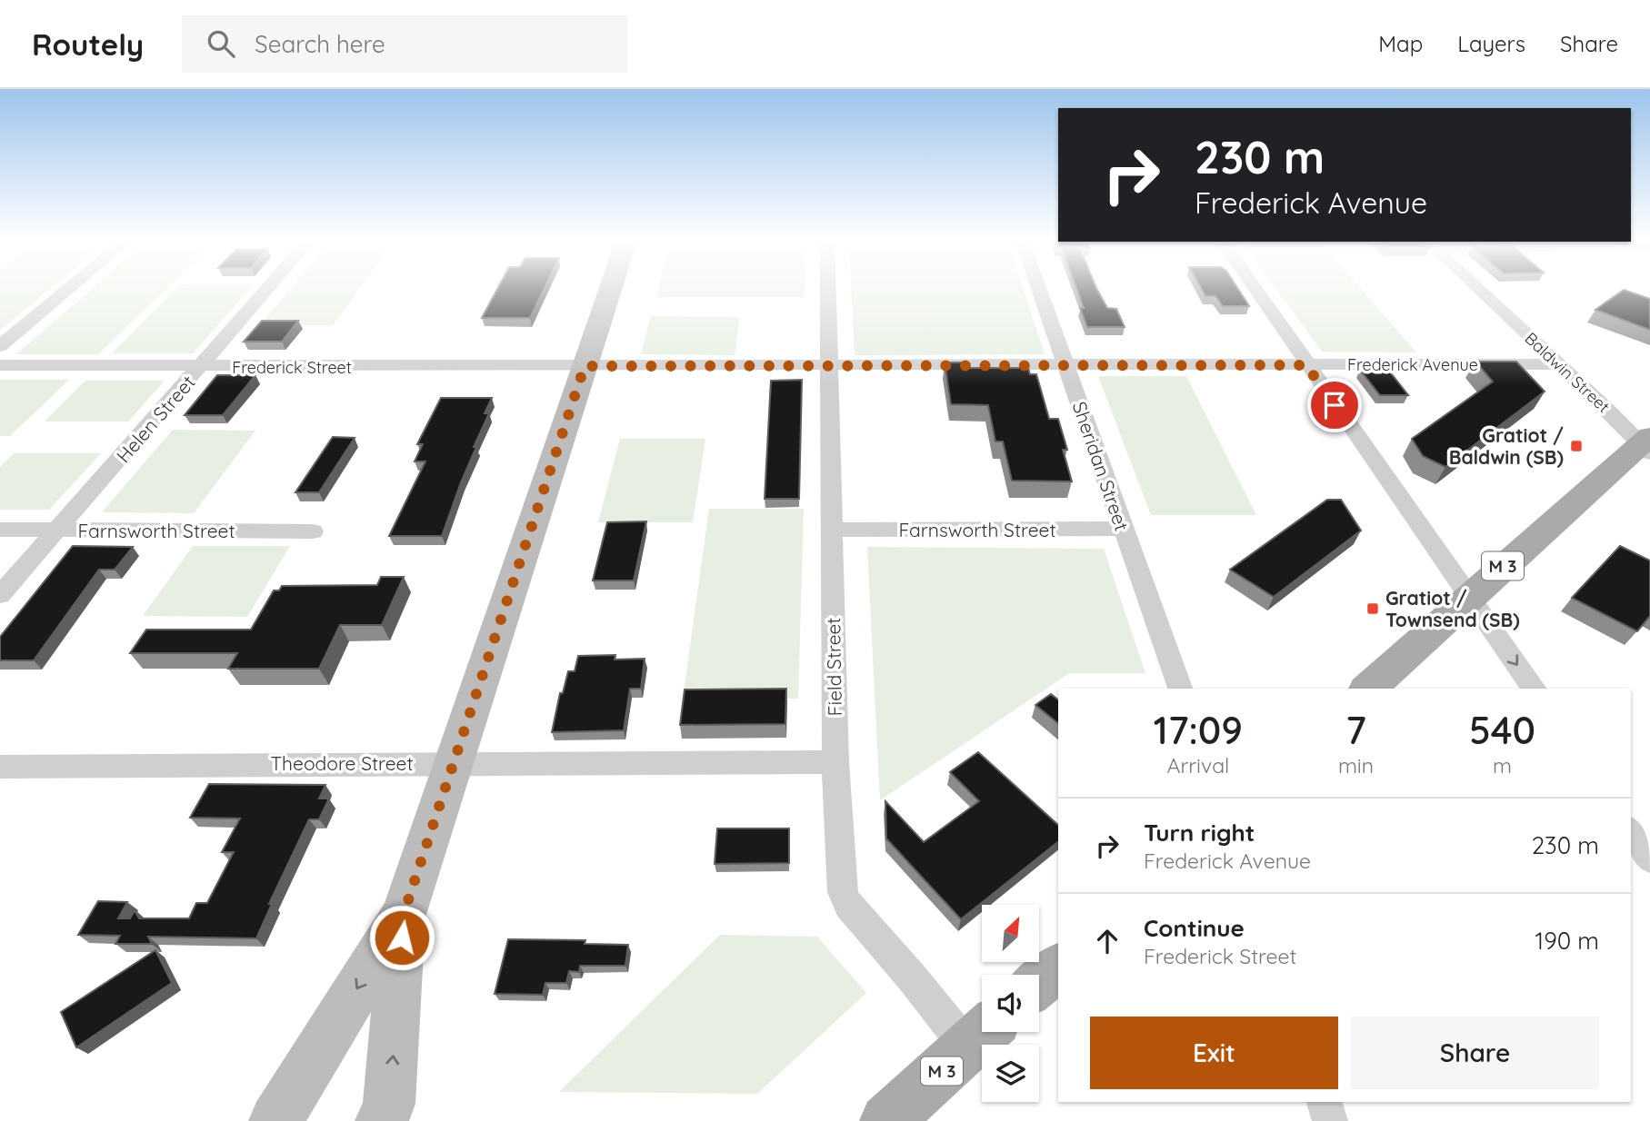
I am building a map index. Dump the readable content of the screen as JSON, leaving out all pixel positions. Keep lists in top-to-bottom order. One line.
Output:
{"streets":{"main road":["M 3"],"street":["Frederick Avenue","Frederick Street","Baldwin Street","Helen Street","Sheridan Street","Farnsworth Street","Field Street","Theodore Street"]},"crossings":[["Frederick Avenue","Baldwin Street"],["Frederick Street","Helen Street"],["Baldwin Street","M 3"],["Helen Street","Farnsworth Street"],["Sheridan Street","Farnsworth Street"],["Farnsworth Street","Field Street"],["M 3","Field Street"],["Field Street","Theodore Street"]],"places":{"transit":["Gratiot / Baldwin (SB)","Gratiot / Townsend (SB)"]},"north":"top right","page":{"header":"Routely","search":"Search here","nav":["Map","Layers","Share"],"turn":["230 m","Frederick Avenue"],"eta":["17:09","Arrival","7","min","540","m"],"list":[{"name":"Turn right","note":"Frederick Avenue","value":"230 m"},{"name":"Continue","note":"Frederick Street","value":"190 m"}],"buttons":["Exit","Share"]}}
